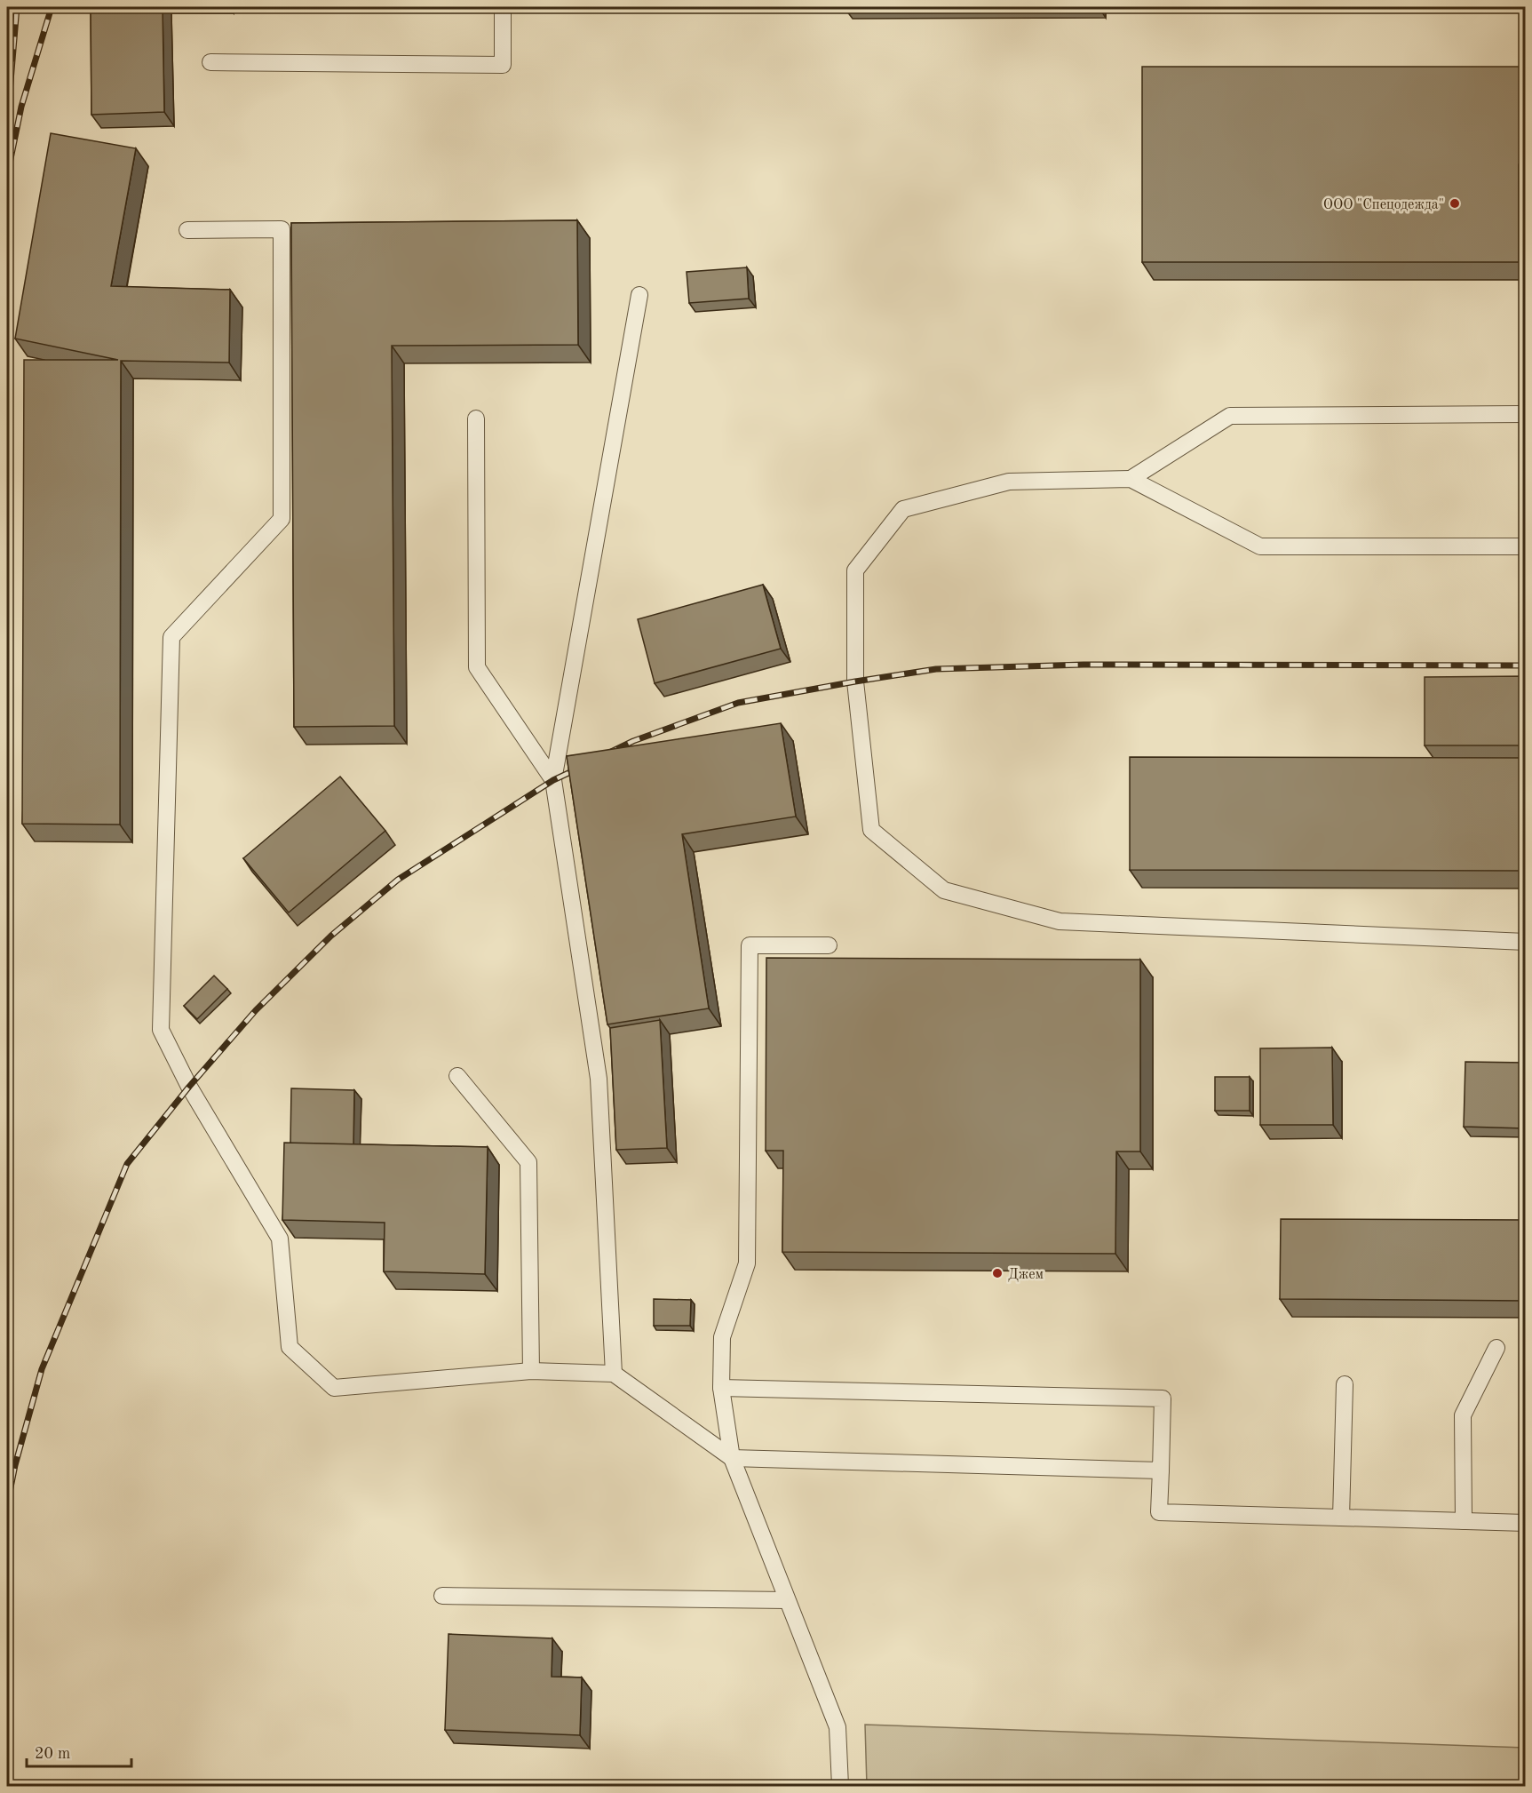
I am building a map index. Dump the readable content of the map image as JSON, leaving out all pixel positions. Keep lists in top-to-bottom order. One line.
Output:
{"places":["ООО \"Спецодежда\"","Джем"],"scale_bar":"20 m"}
